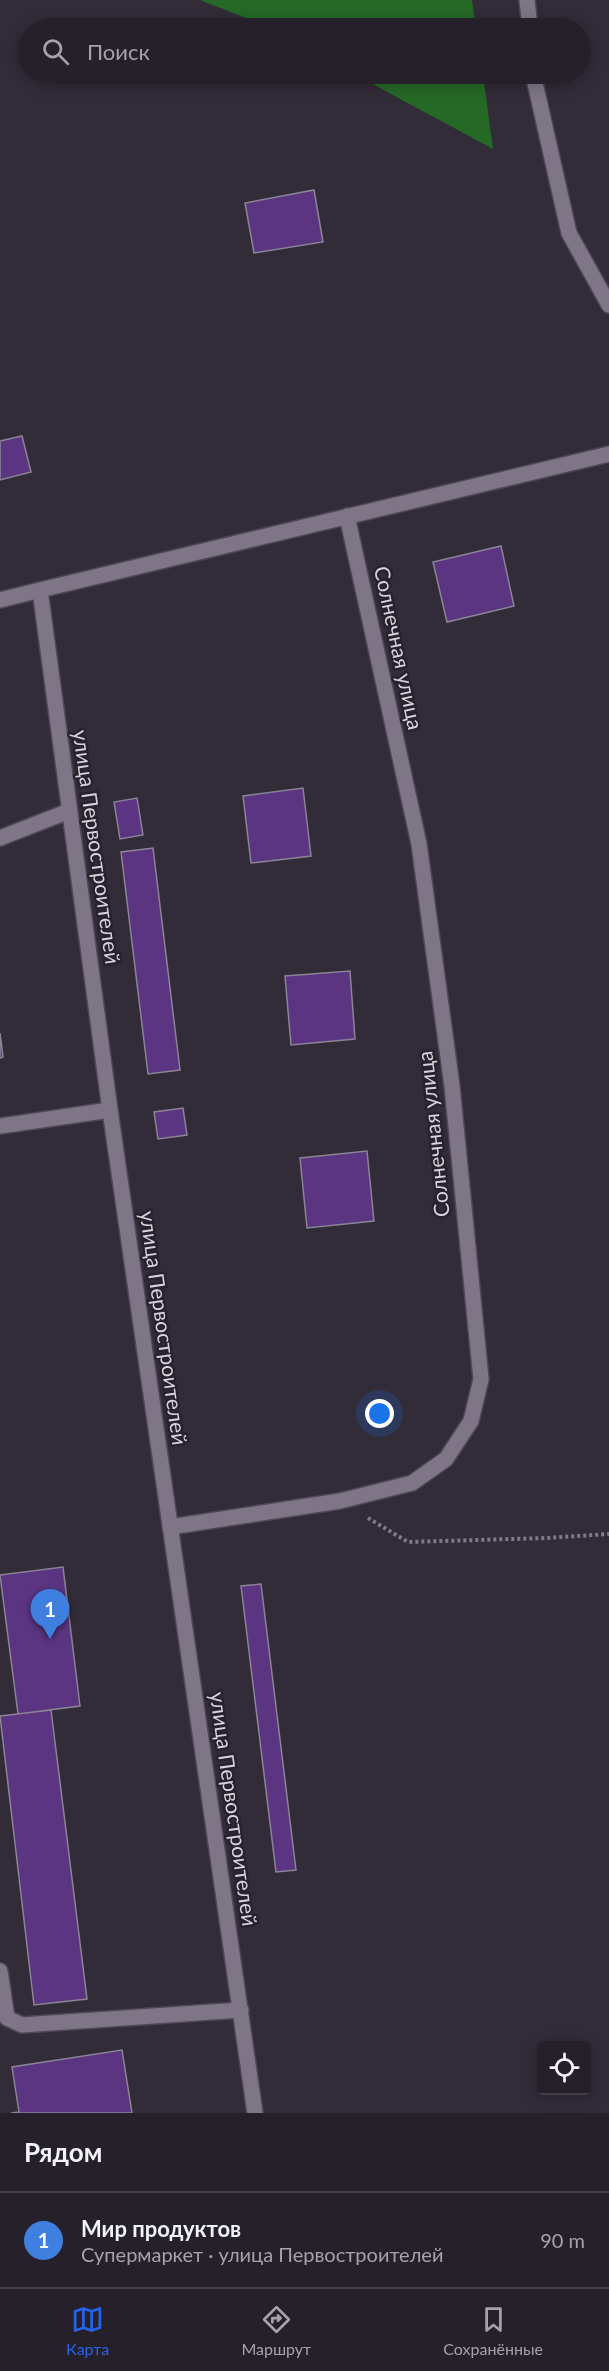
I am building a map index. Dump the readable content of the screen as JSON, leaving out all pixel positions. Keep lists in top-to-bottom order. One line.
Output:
{"streets":{"street":["Солнечная улица","улица Первостроителей"]},"crossings":[["Солнечная улица","улица Первостроителей"]],"page":{"search":"Поиск","pins":"1","heading":"Рядом","list":[{"mark":"1","name":"Мир продуктов","note":"Супермаркет · улица Первостроителей","value":"90 m"}],"nav":["Карта","Маршрут","Сохранённые"]}}
